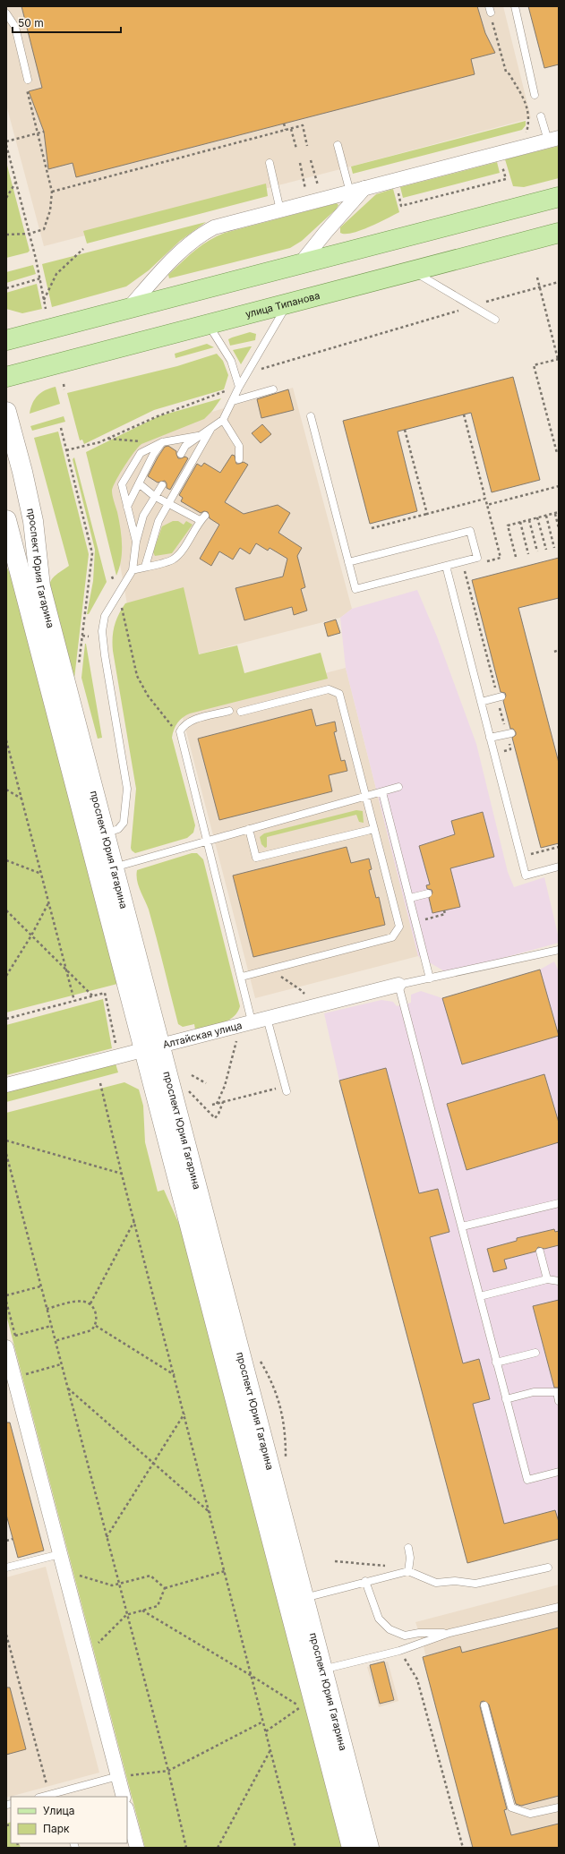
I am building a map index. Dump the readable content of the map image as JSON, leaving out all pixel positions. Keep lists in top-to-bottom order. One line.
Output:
{"streets":{"main road":["улица Типанова","проспект Юрия Гагарина"],"street":["Алтайская улица"]},"crossings":[["проспект Юрия Гагарина","Алтайская улица"]],"legend":["Улица","Парк"],"scale_bar":"50 m"}
